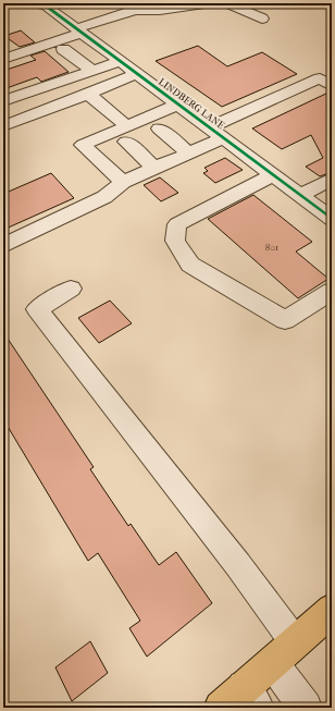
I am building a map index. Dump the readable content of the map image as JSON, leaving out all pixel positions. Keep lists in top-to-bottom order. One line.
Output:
{"streets":{"street":["LINDBERG LANE"]},"house_numbers":["801"]}
